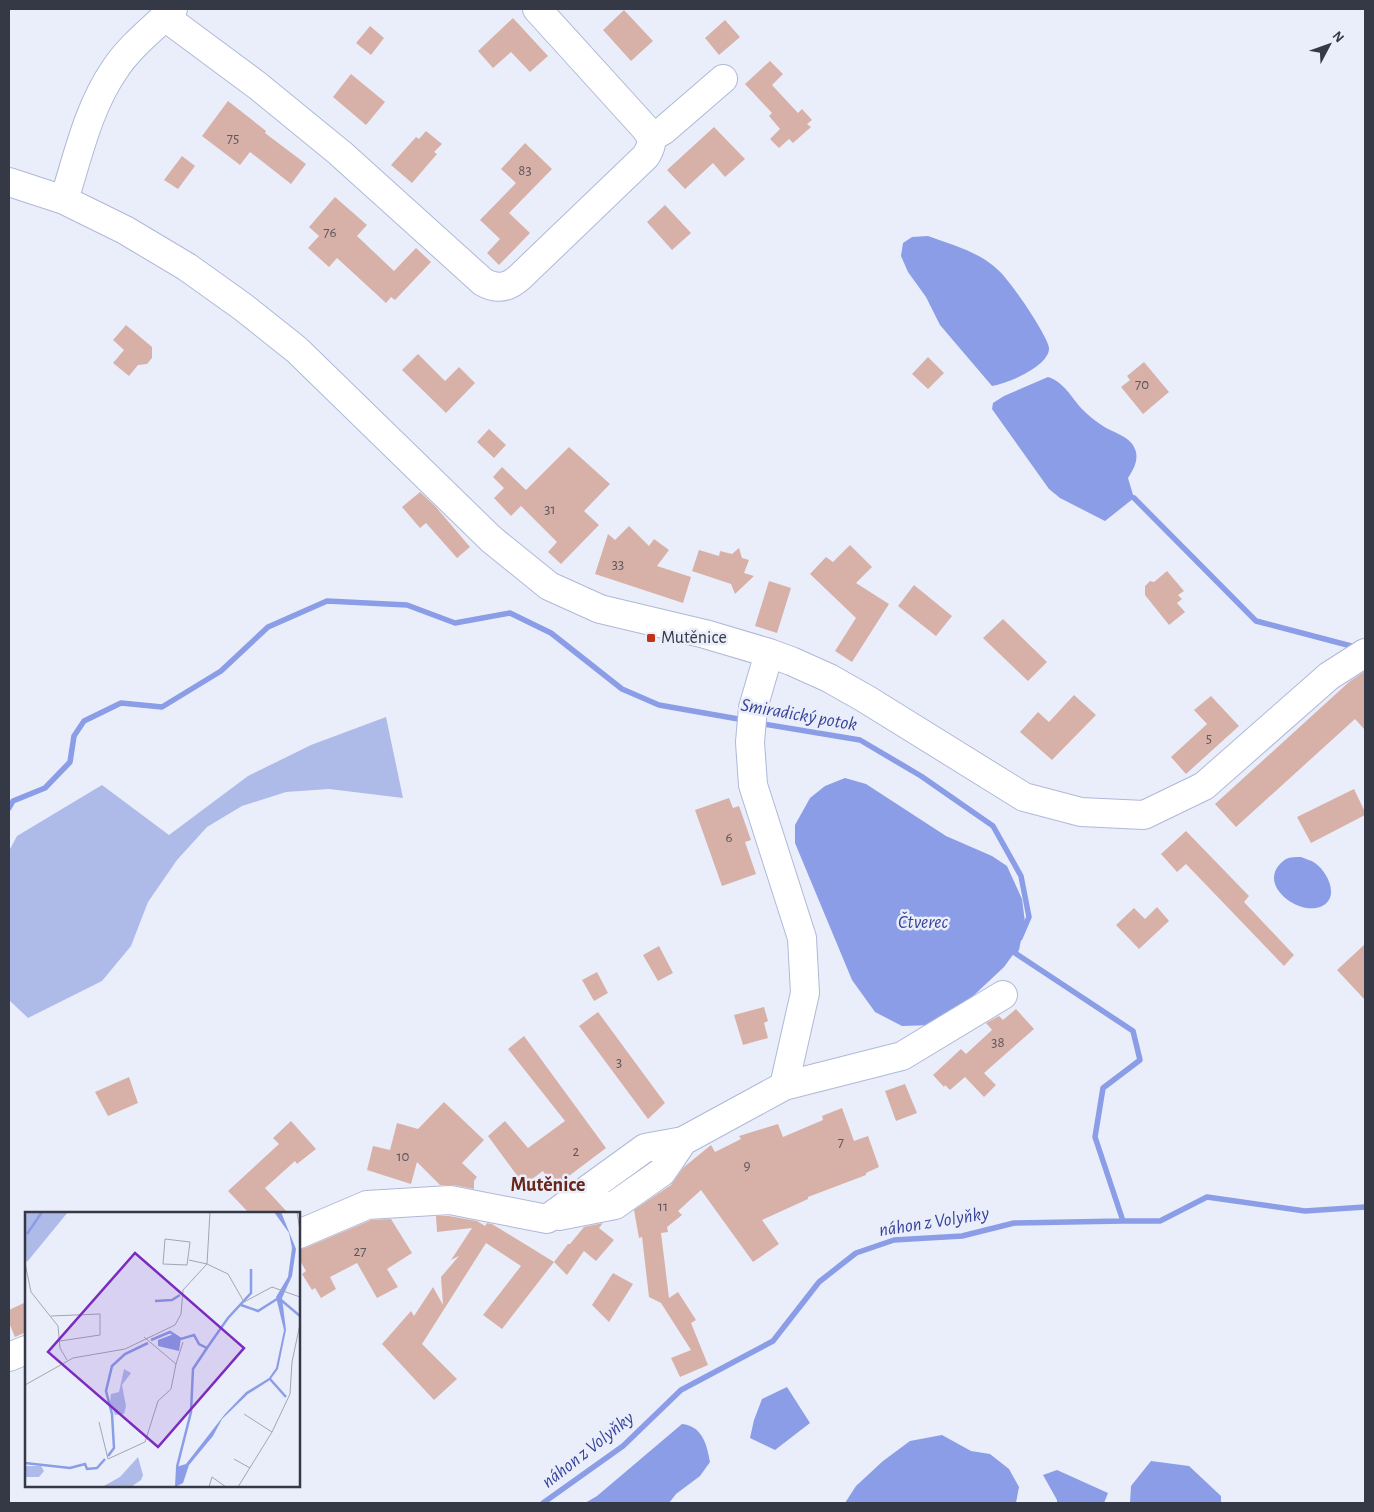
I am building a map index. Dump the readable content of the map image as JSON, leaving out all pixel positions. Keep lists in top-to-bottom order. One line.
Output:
{"districts":["Mutěnice"],"water":["Smiradický potok","Čtverec","náhon z Volyňky"],"places":{"transit":["Mutěnice"]},"house_numbers":["75","83","76","70","31","33","5","6","38","3","7","2","10","9","11","27"],"north":"top right"}
